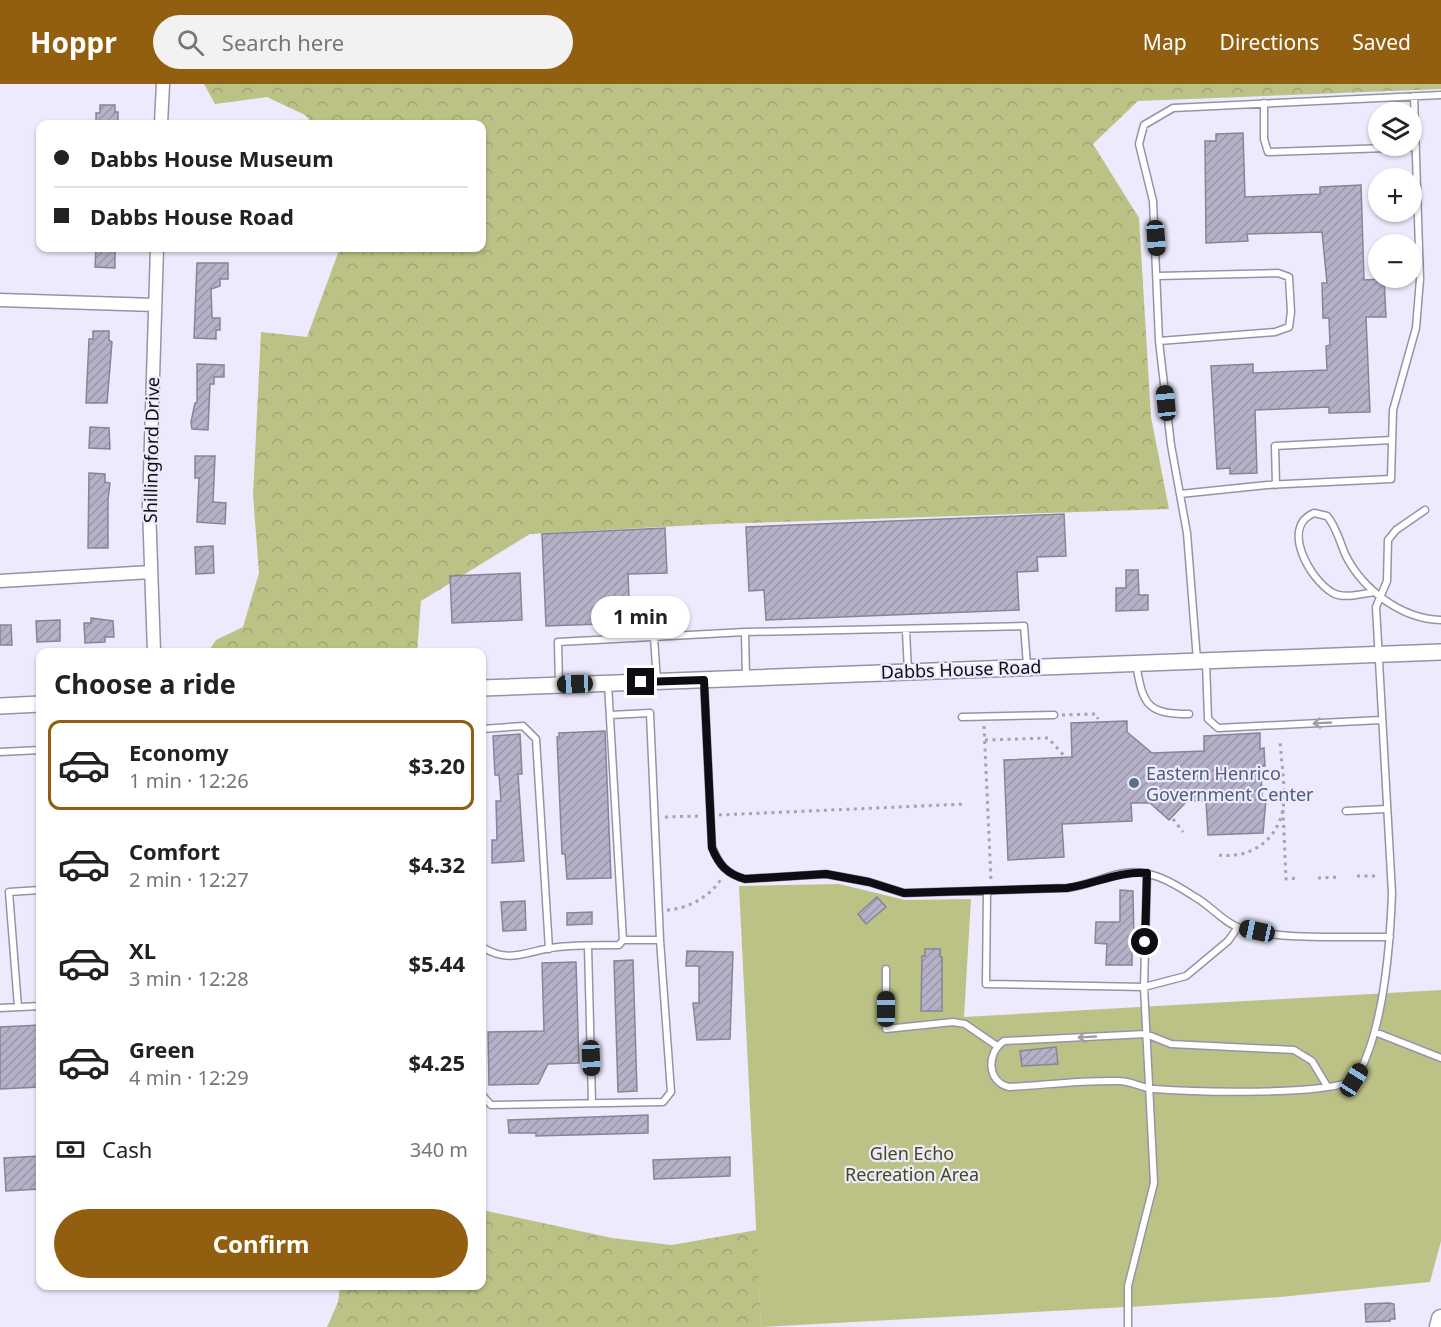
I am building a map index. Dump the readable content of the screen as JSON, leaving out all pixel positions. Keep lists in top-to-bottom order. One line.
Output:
{"streets":{"street":["Shillingford Drive","Dabbs House Road"]},"parks":["Glen Echo Recreation Area"],"places":["Eastern Henrico Government Center"],"page":{"header":"Hoppr","search":"Search here","nav":["Map","Directions","Saved"],"map_buttons":["+","−"],"banner":["Dabbs House Museum","Dabbs House Road"],"bubble":"1 min","heading":"Choose a ride","list":[{"name":"Economy","note":"1 min · 12:26","value":"$3.20"},{"name":"Comfort","note":"2 min · 12:27","value":"$4.32"},{"name":"XL","note":"3 min · 12:28","value":"$5.44"},{"name":"Green","note":"4 min · 12:29","value":"$4.25"}],"pay":["Cash","340 m"],"buttons":"Confirm"}}
